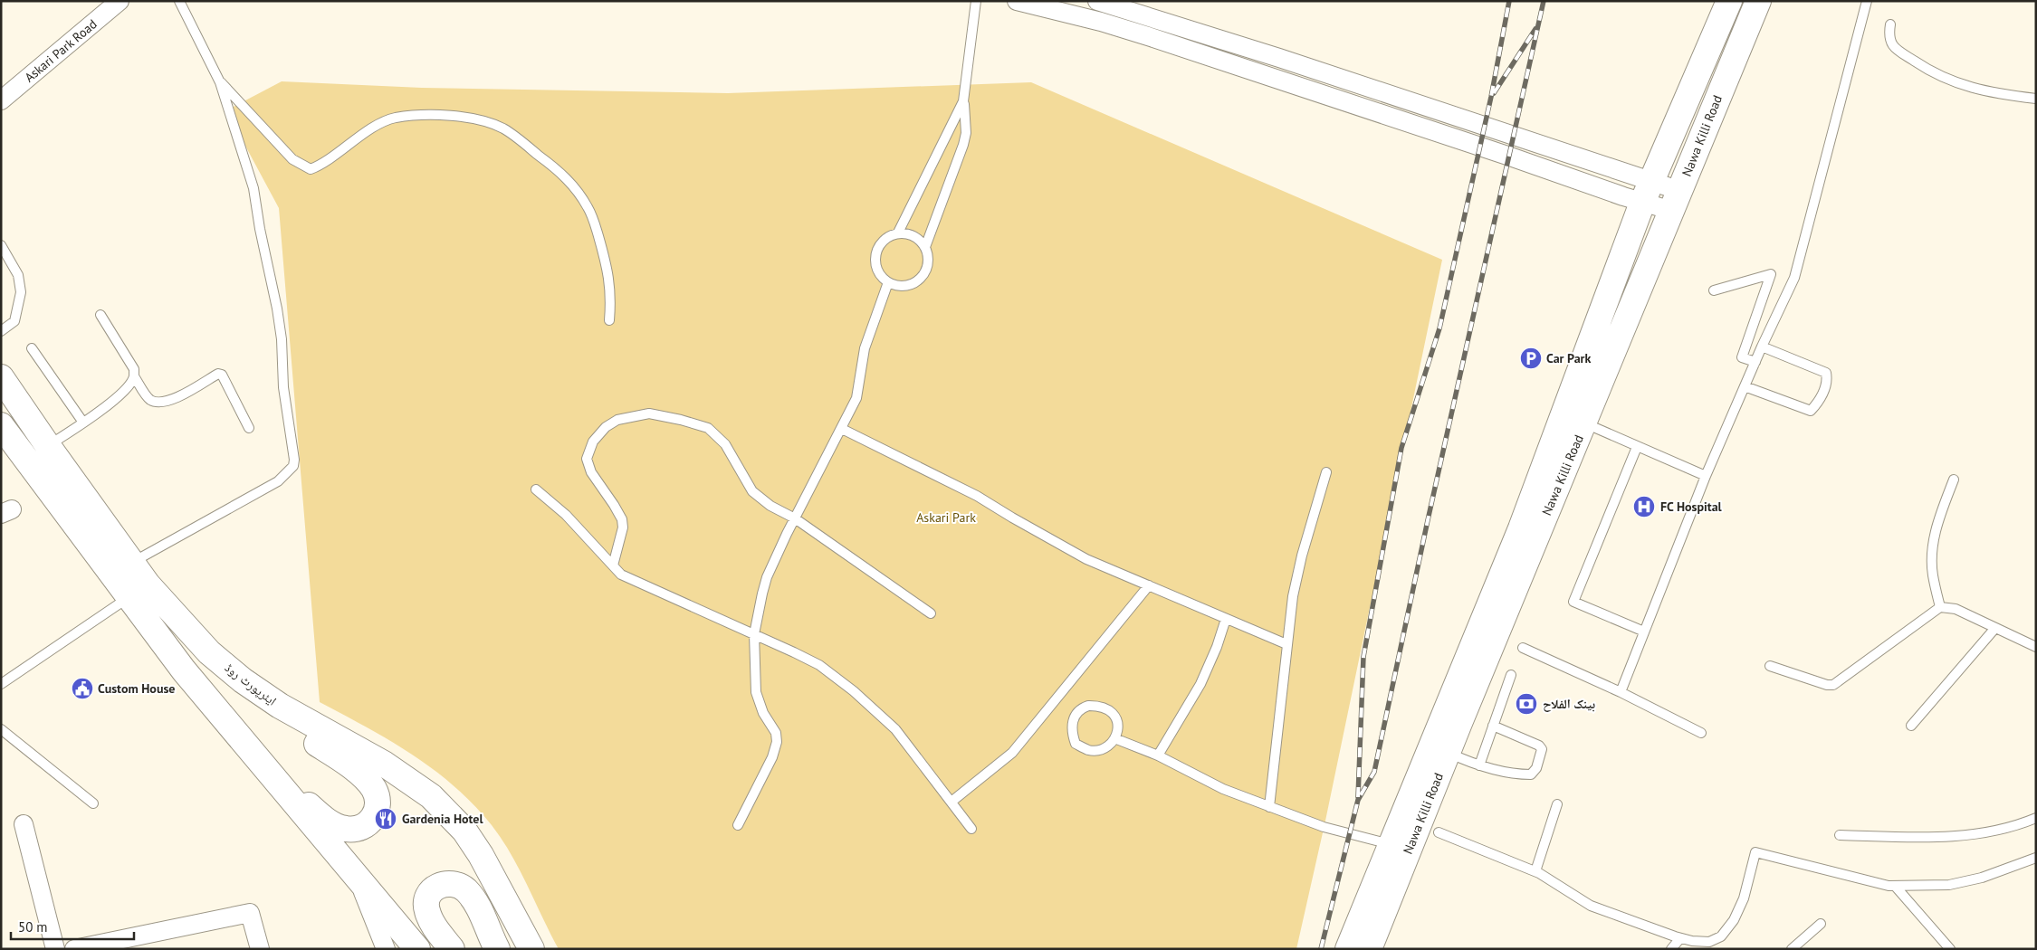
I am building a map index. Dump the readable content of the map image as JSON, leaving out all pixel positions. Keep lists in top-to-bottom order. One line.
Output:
{"streets":{"main road":["Nawa Killi Road","ایئرپورٹ روڈ"],"street":["Askari Park Road"]},"parks":["Askari Park"],"places":{"parking":["Car Park"],"hospital":["FC Hospital"],"public building":["Custom House"],"bank":["بینک الفلاح"],"restaurant":["Gardenia Hotel"]},"scale_bar":"50 m"}
